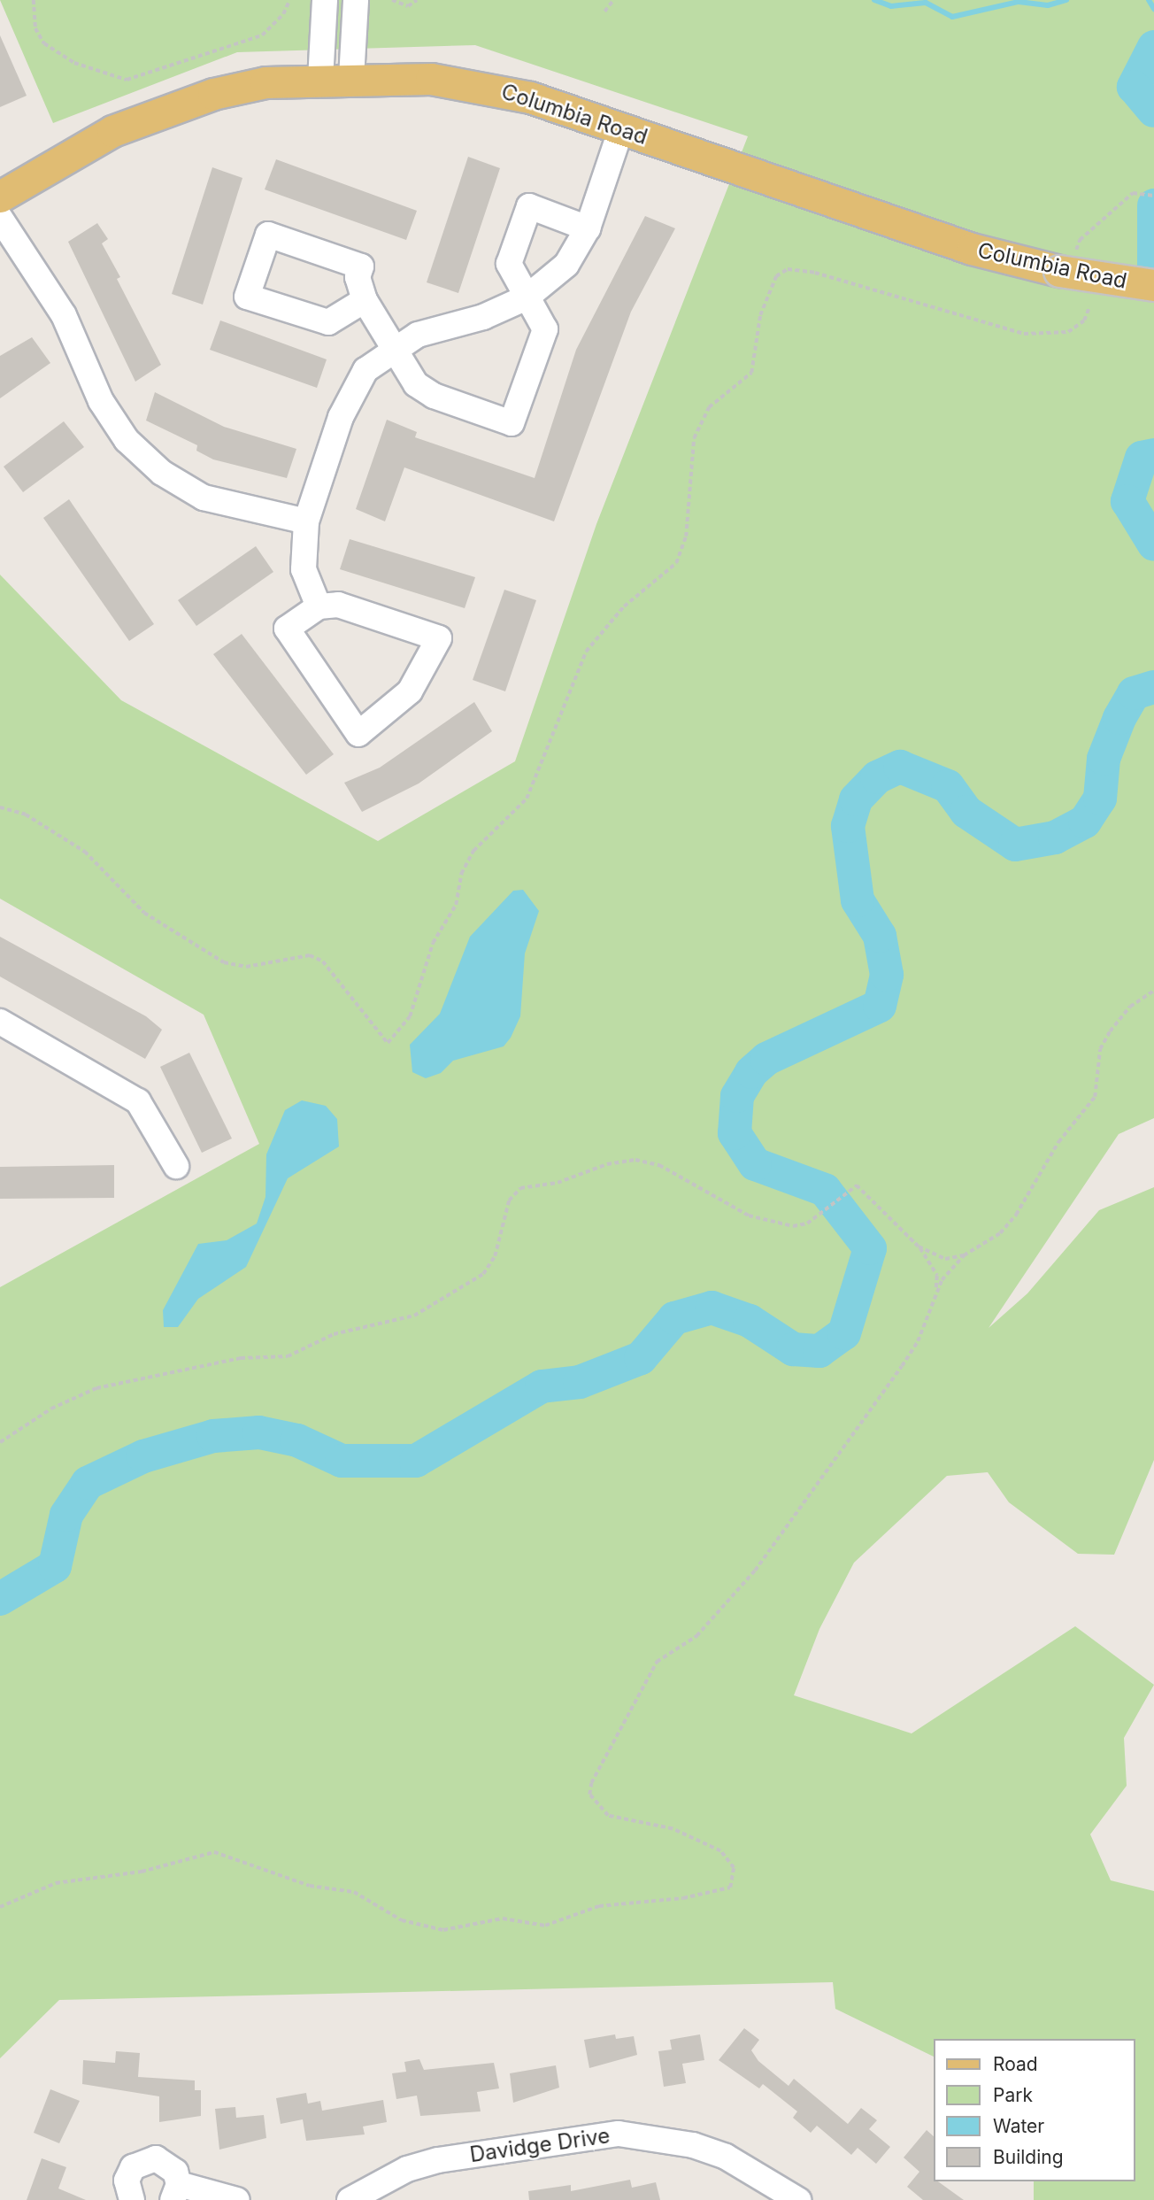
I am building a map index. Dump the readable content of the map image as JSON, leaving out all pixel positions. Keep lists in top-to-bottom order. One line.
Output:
{"streets":{"main road":["Columbia Road"],"street":["Davidge Drive"]},"legend":["Road","Park","Water","Building"]}
